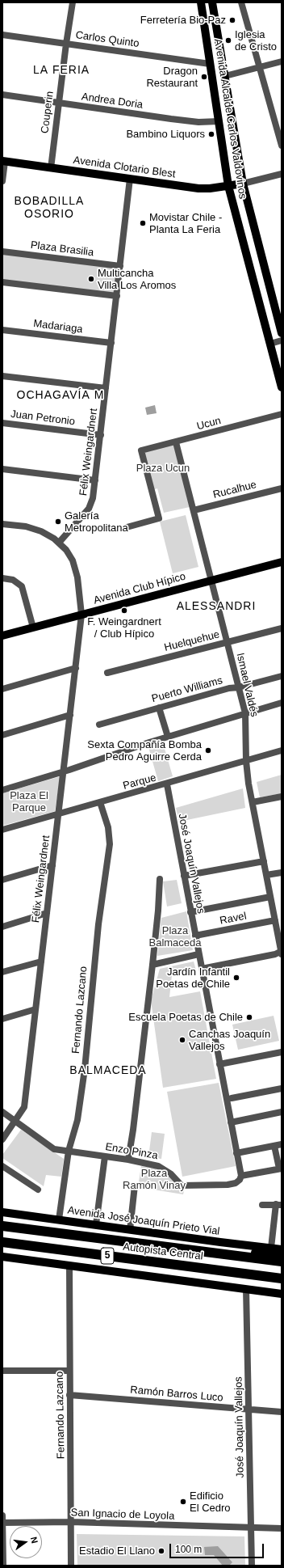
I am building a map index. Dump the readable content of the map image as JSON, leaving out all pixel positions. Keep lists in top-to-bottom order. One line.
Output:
{"streets":{"highway":["Autopista Central","5"],"main road":["Avenida Alcalde Carlos Valdovinos","Avenida Clotario Blest","Avenida Club Hípico","Avenida José Joaquín Prieto Vial"],"street":["Carlos Quinto","Andrea Doria","Couperin","Plaza Brasilia","Madariaga","Juan Petronio","Ucun","Félix Weingardnert","Rucalhue","Huelquehue","Ismael Valdés","Puerto Williams","Parque","José Joaquín Vallejos","Ravel","Fernando Lazcano","Enzo Pinza","Ramón Barros Luco","San Ignacio de Loyola"]},"crossings":[["Carlos Quinto","Couperin"],["Carlos Quinto","Avenida Alcalde Carlos Valdovinos"],["Andrea Doria","Couperin"],["Andrea Doria","Avenida Alcalde Carlos Valdovinos"],["Couperin","Avenida Clotario Blest"],["Avenida Alcalde Carlos Valdovinos","Avenida Clotario Blest"],["Avenida Clotario Blest","Félix Weingardnert"],["Plaza Brasilia","Félix Weingardnert"],["Madariaga","Félix Weingardnert"],["Juan Petronio","Félix Weingardnert"],["Ucun","Ismael Valdés"],["Félix Weingardnert","Avenida Club Hípico"],["Félix Weingardnert","Parque"],["Félix Weingardnert","Enzo Pinza"],["Rucalhue","Ismael Valdés"],["Avenida Club Hípico","Ismael Valdés"],["Huelquehue","Ismael Valdés"],["Ismael Valdés","Puerto Williams"],["Ismael Valdés","Parque"],["Ismael Valdés","Ravel"],["Parque","José Joaquín Vallejos"],["Parque","Fernando Lazcano"],["José Joaquín Vallejos","Ravel"],["José Joaquín Vallejos","Enzo Pinza"],["José Joaquín Vallejos","Ramón Barros Luco"],["José Joaquín Vallejos","San Ignacio de Loyola"],["Fernando Lazcano","Enzo Pinza"],["Fernando Lazcano","Avenida José Joaquín Prieto Vial"],["Fernando Lazcano","Ramón Barros Luco"],["Fernando Lazcano","San Ignacio de Loyola"]],"districts":["LA FERIA","BOBADILLA OSORIO","OCHAGAVÍA M","ALESSANDRI","BALMACEDA"],"parks":["Plaza Ucun","Plaza El Parque","Plaza Balmaceda","Plaza Ramón Vinay"],"places":["Ferretería Bio-Paz","Iglesia de Cristo","Dragon Restaurant","Bambino Liquors","Movistar Chile - Planta La Feria","Multicancha Villa Los Aromos","Galería Metropolitana","F. Weingardnert / Club Hípico","Sexta Compañía Bomba Pedro Aguirre Cerda","Jardín Infantil Poetas de Chile","Escuela Poetas de Chile","Canchas Joaquín Vallejos","Edificio El Cedro","Estadio El Llano"],"scale_bar":"100 m","north":"right"}
